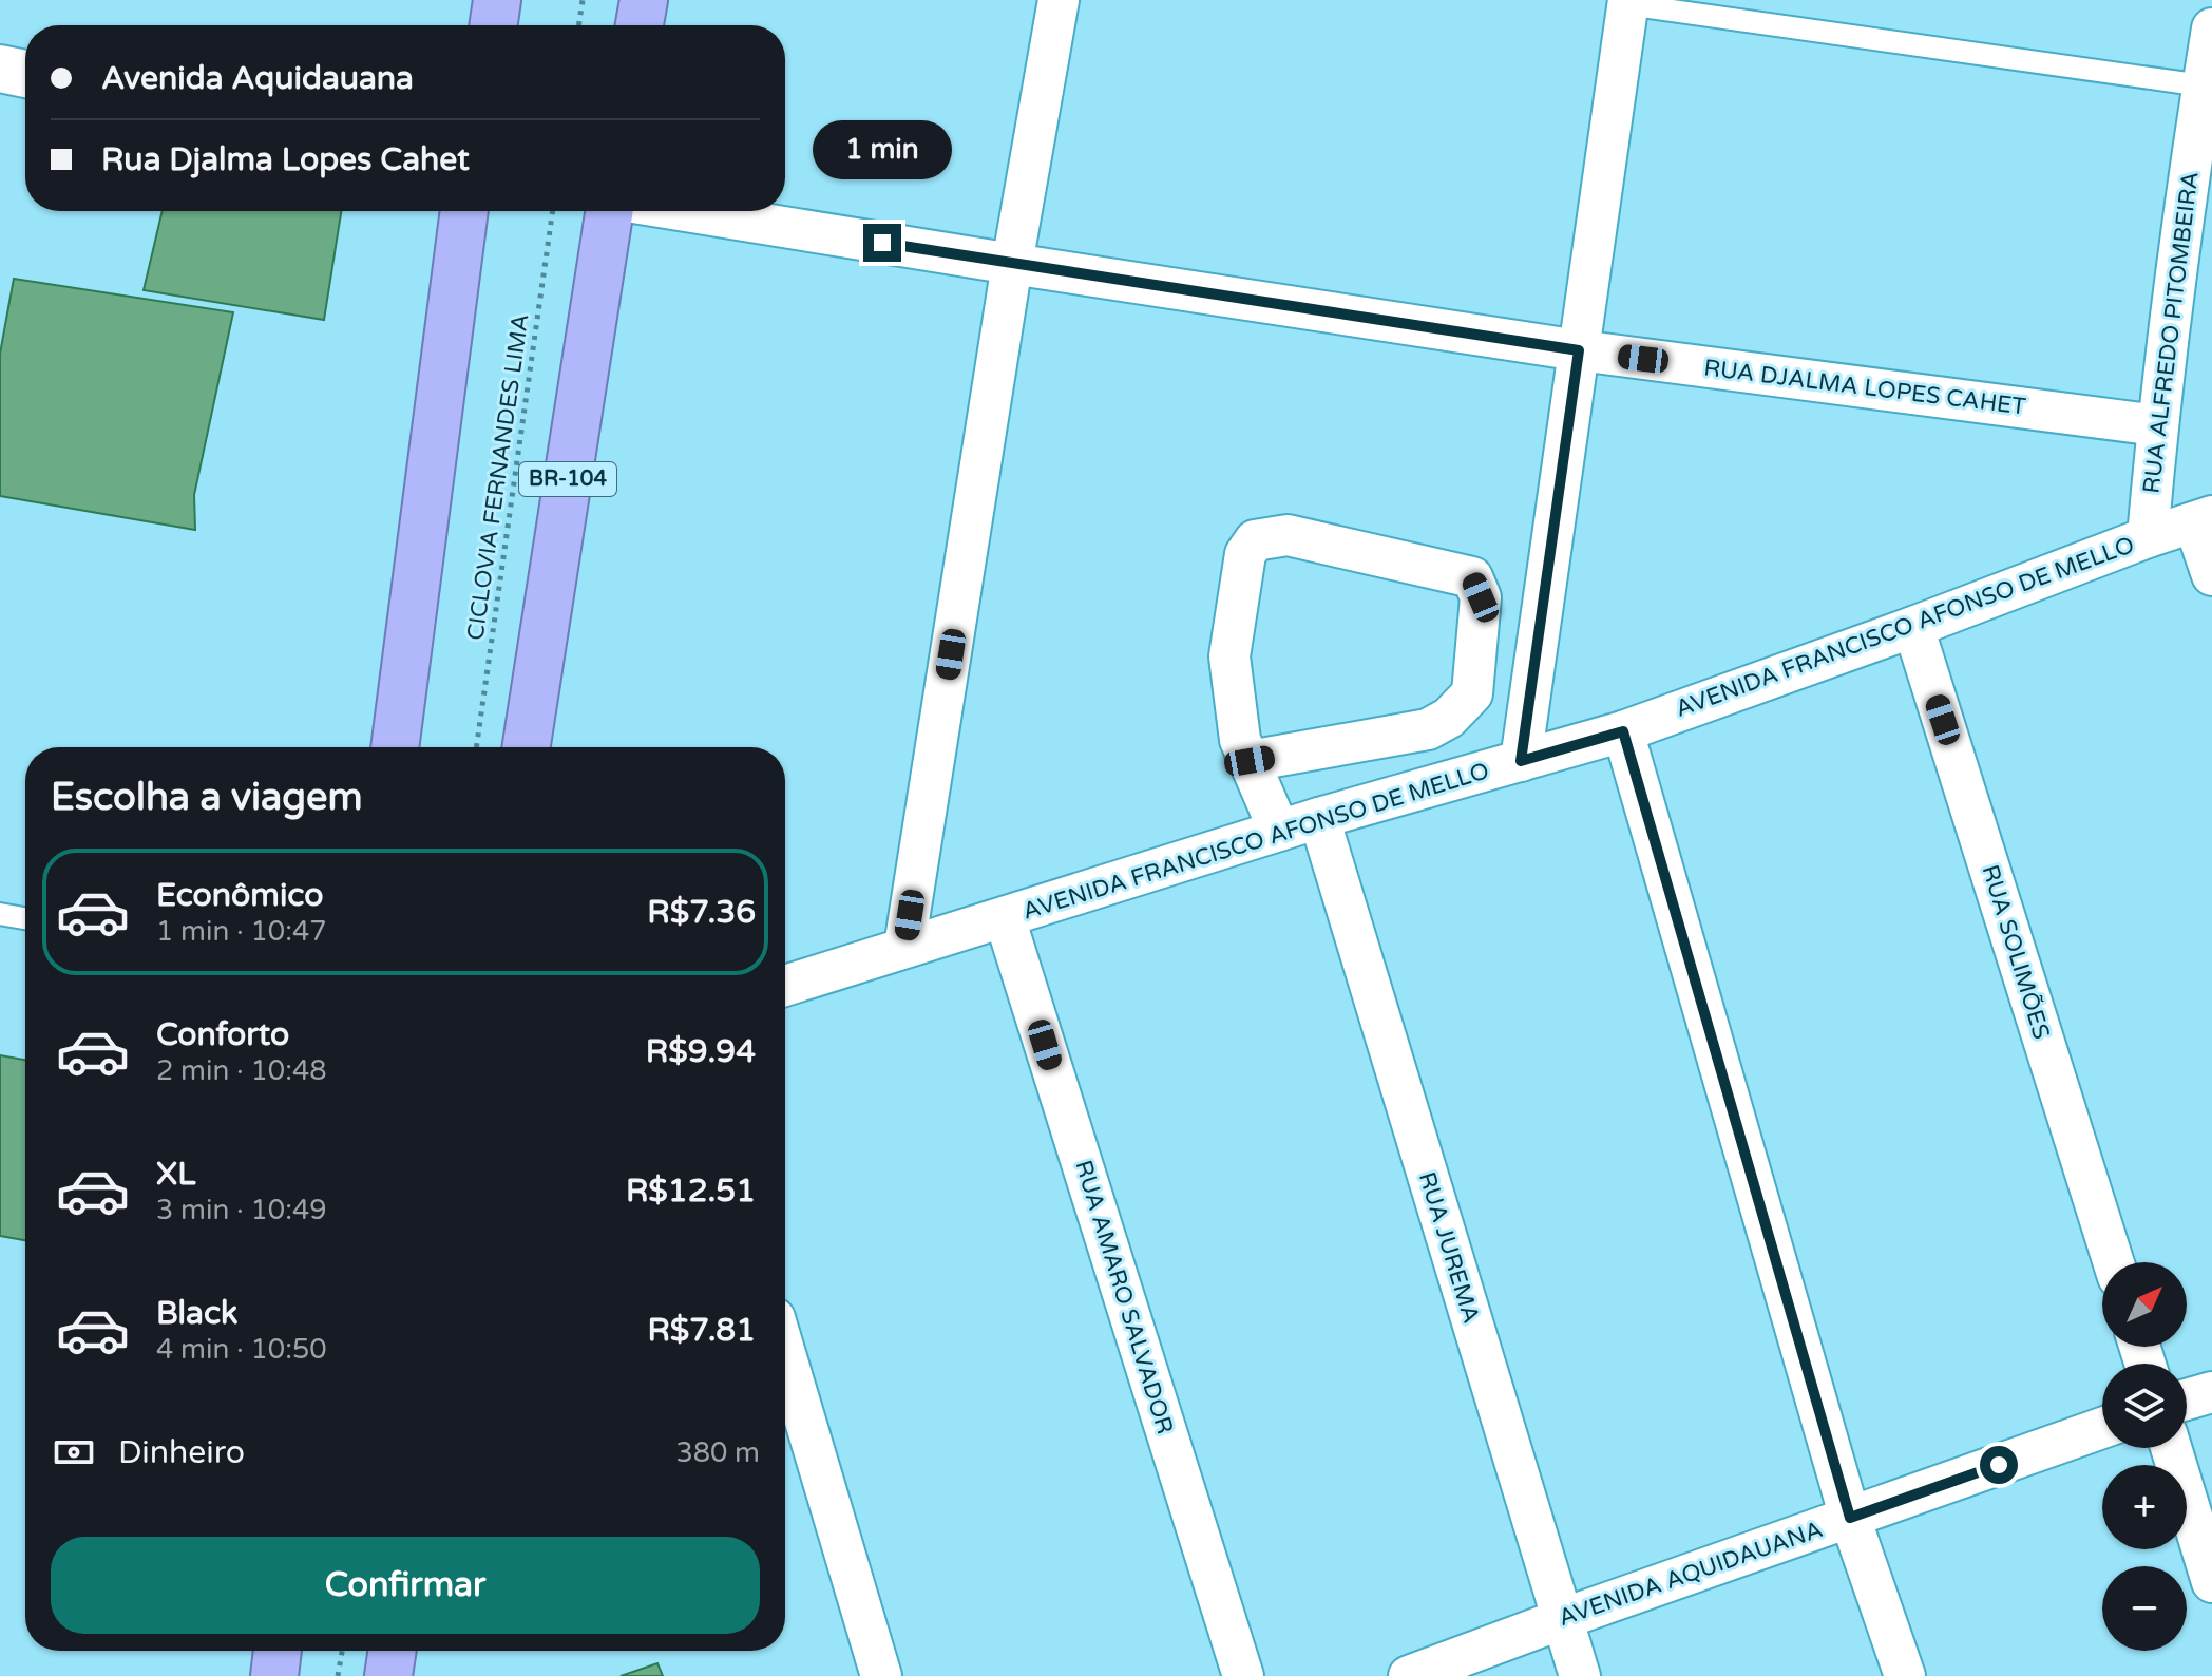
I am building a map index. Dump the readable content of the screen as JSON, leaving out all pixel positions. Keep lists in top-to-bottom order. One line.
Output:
{"streets":{"highway":["BR-104"],"street":["RUA ALFREDO PITOMBEIRA","RUA DJALMA LOPES CAHET","AVENIDA FRANCISCO AFONSO DE MELLO","RUA SOLIMÕES","RUA JUREMA","RUA AMARO SALVADOR","AVENIDA AQUIDAUANA"],"path":["CICLOVIA FERNANDES LIMA"]},"crossings":[["RUA ALFREDO PITOMBEIRA","RUA DJALMA LOPES CAHET"],["RUA ALFREDO PITOMBEIRA","AVENIDA FRANCISCO AFONSO DE MELLO"],["AVENIDA FRANCISCO AFONSO DE MELLO","RUA SOLIMÕES"],["AVENIDA FRANCISCO AFONSO DE MELLO","RUA JUREMA"],["AVENIDA FRANCISCO AFONSO DE MELLO","RUA AMARO SALVADOR"],["RUA JUREMA","AVENIDA AQUIDAUANA"]],"north":"top right","page":{"banner":["Avenida Aquidauana","Rua Djalma Lopes Cahet"],"bubble":"1 min","heading":"Escolha a viagem","list":[{"name":"Econômico","note":"1 min · 10:47","value":"R$7.36"},{"name":"Conforto","note":"2 min · 10:48","value":"R$9.94"},{"name":"XL","note":"3 min · 10:49","value":"R$12.51"},{"name":"Black","note":"4 min · 10:50","value":"R$7.81"}],"map_buttons":["+","−"],"pay":["Dinheiro","380 m"],"buttons":"Confirmar"}}
